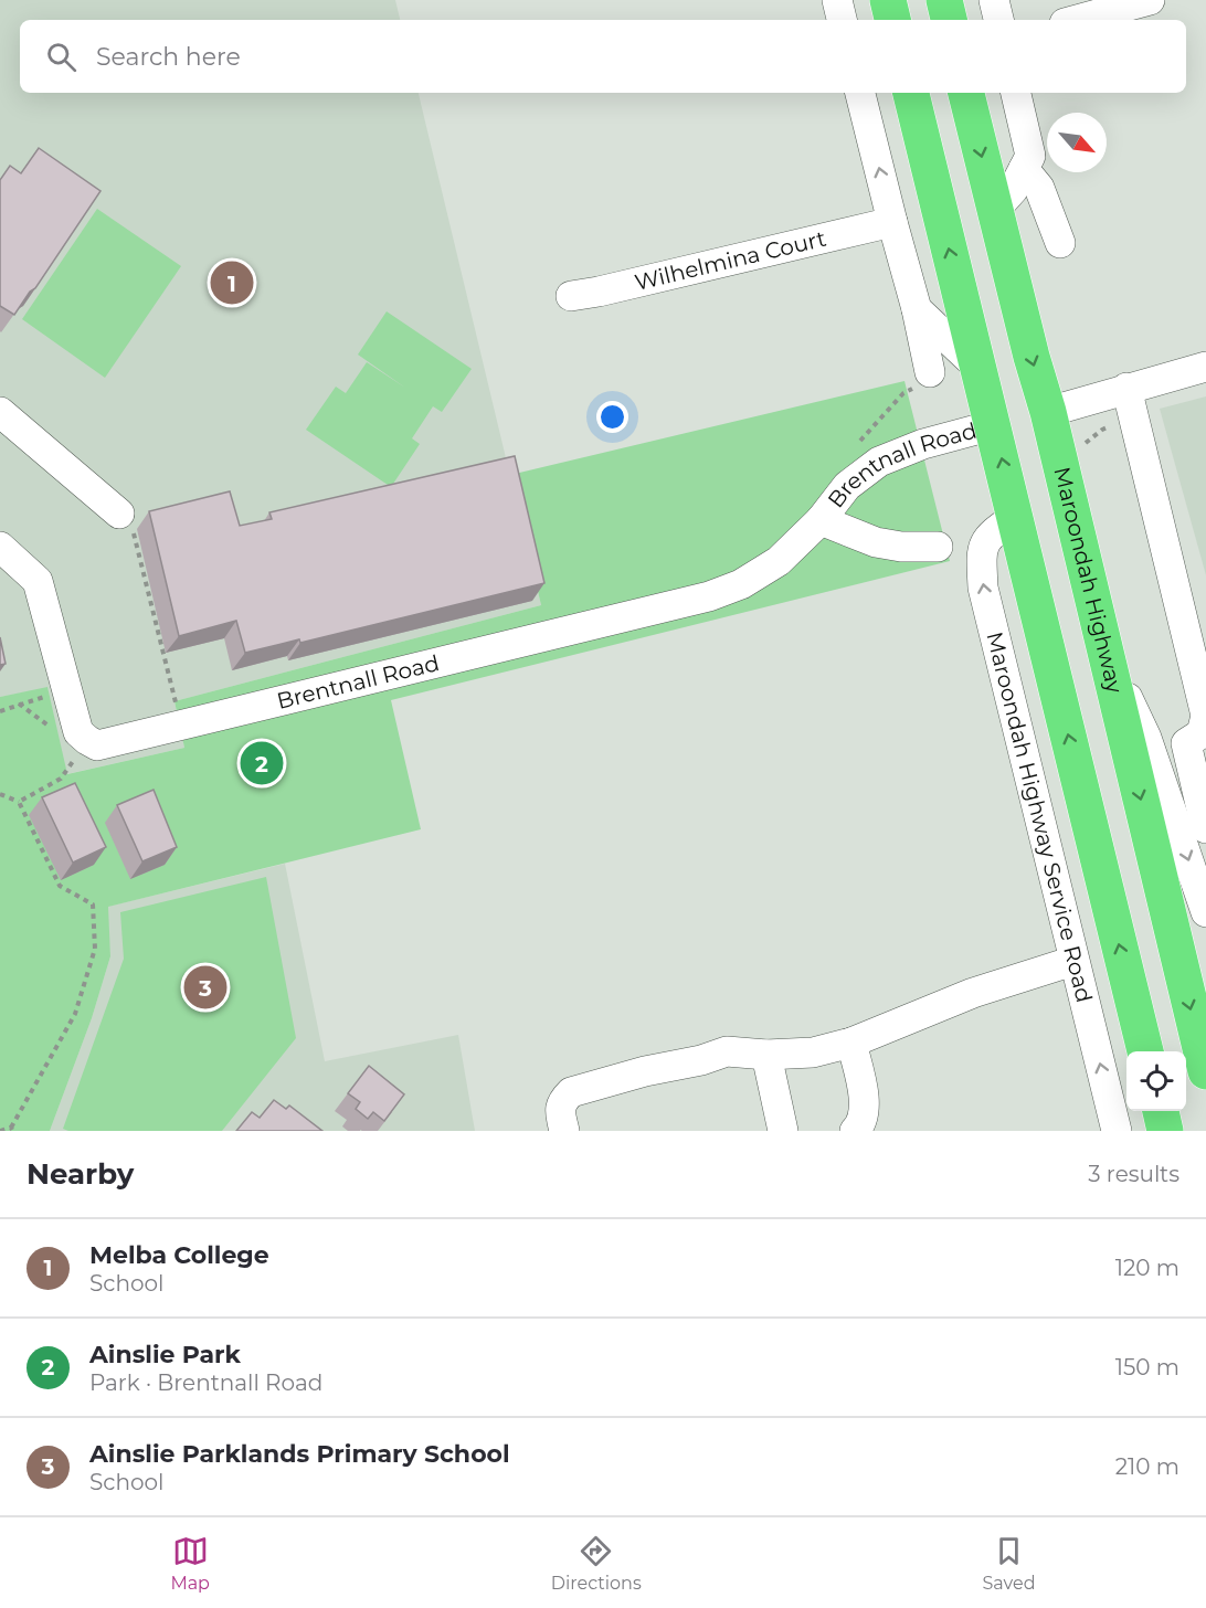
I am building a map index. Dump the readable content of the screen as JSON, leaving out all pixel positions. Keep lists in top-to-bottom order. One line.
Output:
{"streets":{"highway":["Maroondah Highway"],"street":["Wilhelmina Court","Brentnall Road","Maroondah Highway Service Road"]},"north":"bottom right","page":{"search":"Search here","pins":["1","2","3"],"heading":["Nearby","3 results"],"list":[{"mark":"1","name":"Melba College","note":"School","value":"120 m"},{"mark":"2","name":"Ainslie Park","note":"Park · Brentnall Road","value":"150 m"},{"mark":"3","name":"Ainslie Parklands Primary School","note":"School","value":"210 m"}],"nav":["Map","Directions","Saved"]}}
